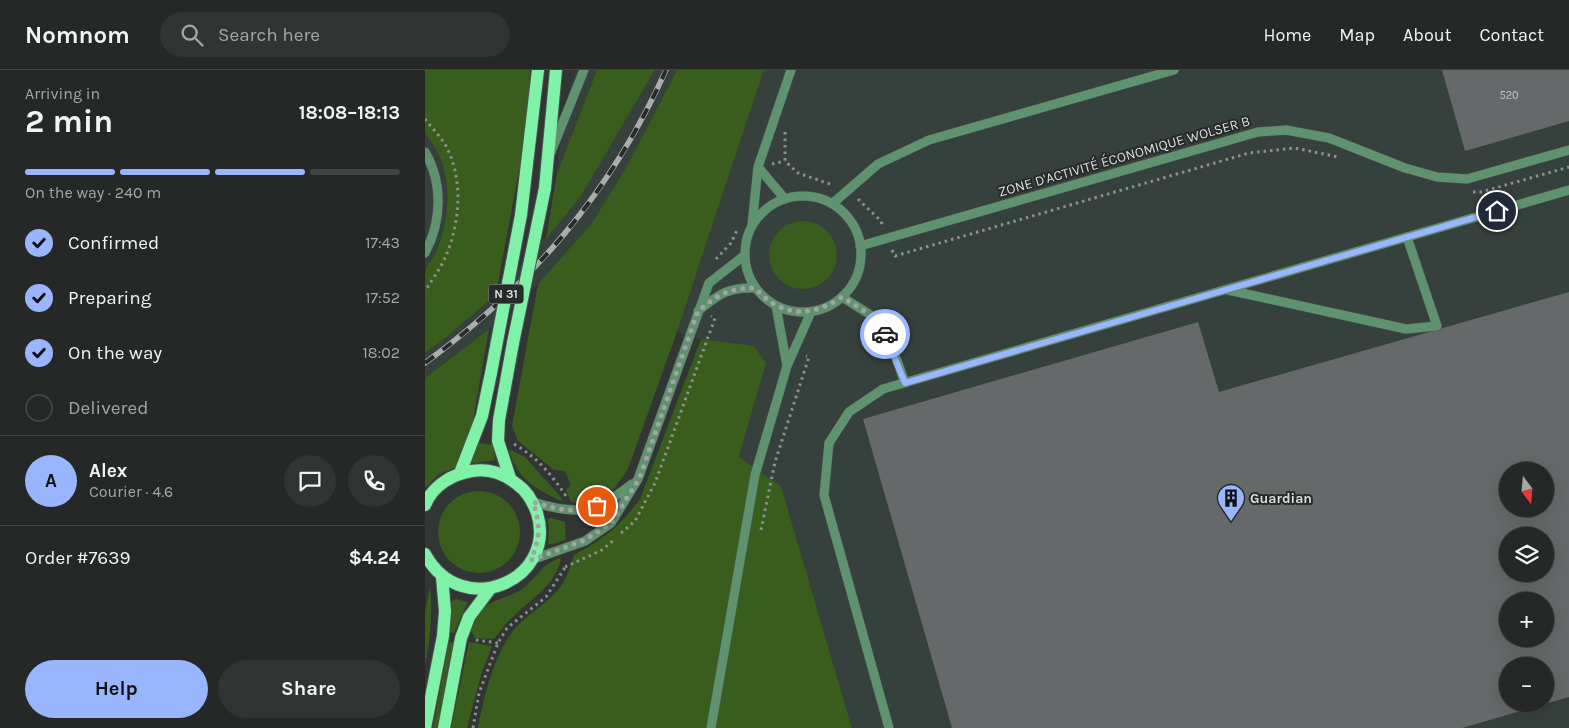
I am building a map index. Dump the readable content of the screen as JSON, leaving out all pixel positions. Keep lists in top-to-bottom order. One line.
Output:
{"streets":{"main road":["N 31"],"lane":["ZONE D'ACTIVITÉ ÉCONOMIQUE WOLSER B"]},"places":{"building":["Guardian"]},"house_numbers":["520"],"north":"bottom","page":{"header":"Nomnom","search":"Search here","nav":["Home","Map","About","Contact"],"heading":["2 min","Arriving in","18:08–18:13"],"panel":["Alex","Courier · 4.6","Order #7639","$4.24"],"bar":"On the way · 240 m","list":[["Confirmed","17:43"],["Preparing","17:52"],["On the way","18:02"],"Delivered"],"round":"A","map_buttons":["+","−"],"buttons":["Help","Share"]}}
